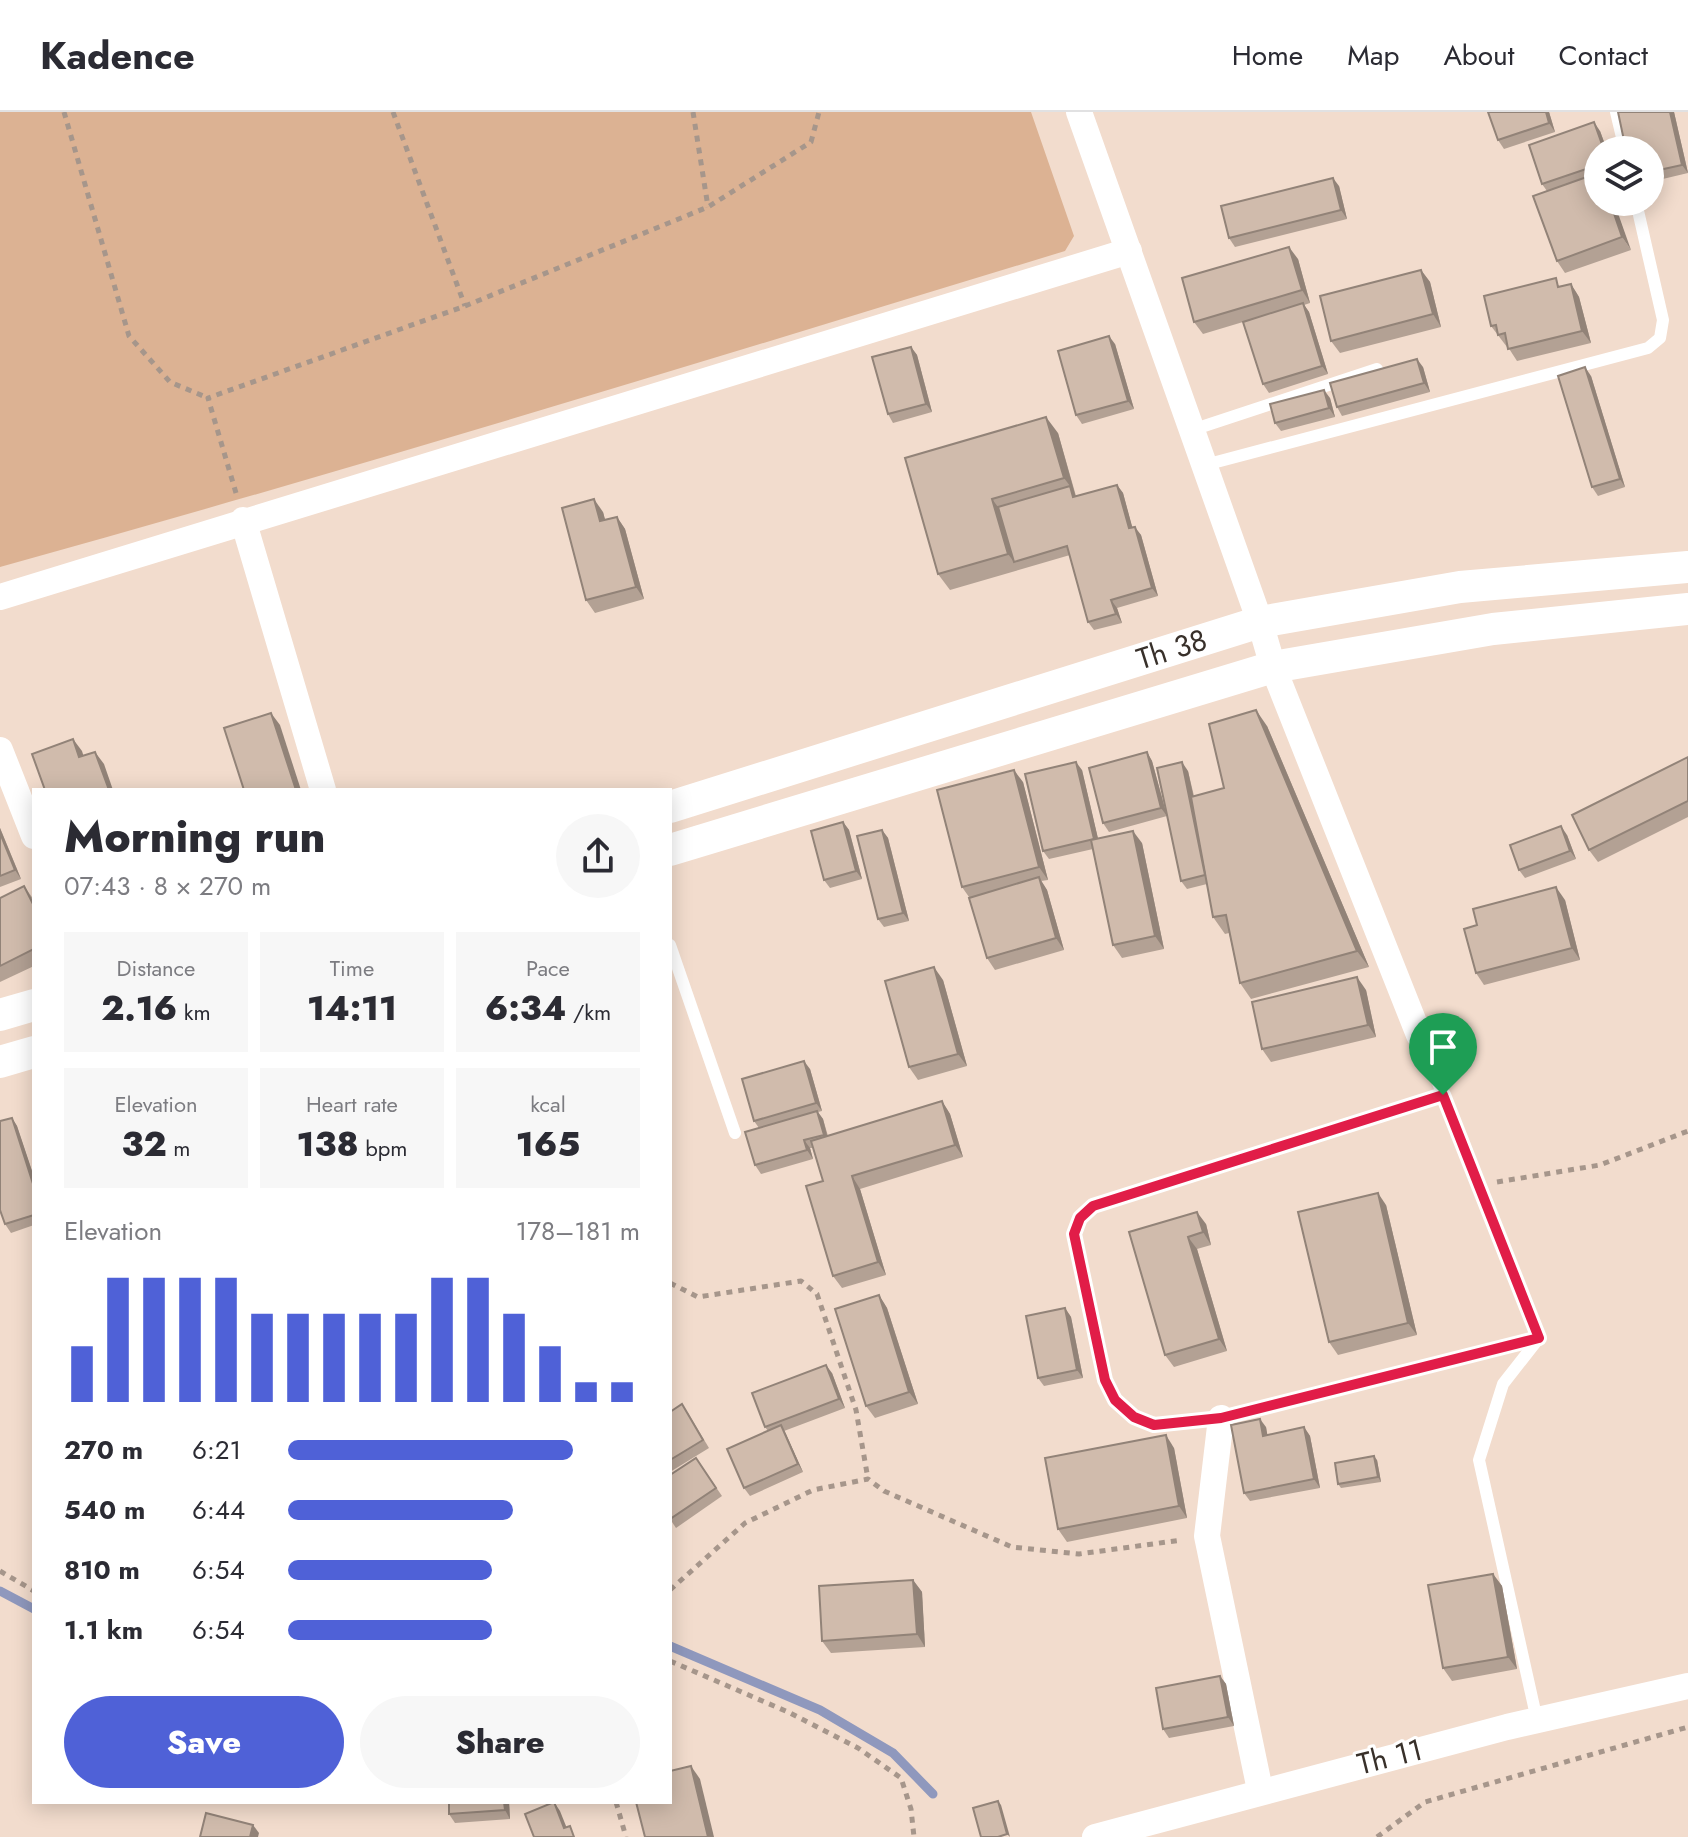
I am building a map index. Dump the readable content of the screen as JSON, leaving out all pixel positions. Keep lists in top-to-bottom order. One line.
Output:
{"streets":{"street":["Th 38","Th 11"]},"page":{"header":"Kadence","nav":["Home","Map","About","Contact"],"heading":["Morning run","07:43 · 8 × 270 m"],"stats":[["Distance","2.16 km"],["Time","14:11"],["Pace","6:34 /km"],["Elevation","32 m"],["Heart rate","138 bpm"],["kcal","165"]],"chart":["Elevation","178–181 m"],"list":[{"name":"270 m","note":"6:21"},{"name":"540 m","note":"6:44"},{"name":"810 m","note":"6:54"},{"name":"1.1 km","note":"6:54"}],"buttons":["Save","Share"]}}
